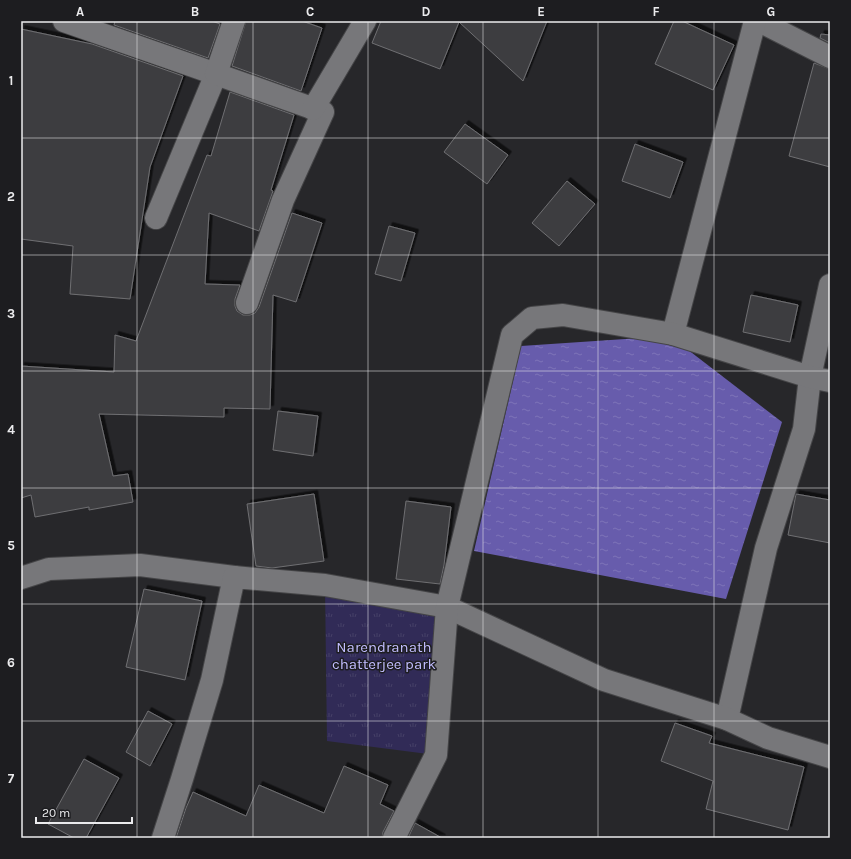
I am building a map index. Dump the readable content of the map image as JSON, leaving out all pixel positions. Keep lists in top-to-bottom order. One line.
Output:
{"parks":["Narendranath chatterjee park"],"scale_bar":"20 m","grid":{"columns":["A","B","C","D","E","F","G"],"rows":["1","2","3","4","5","6","7"]}}
